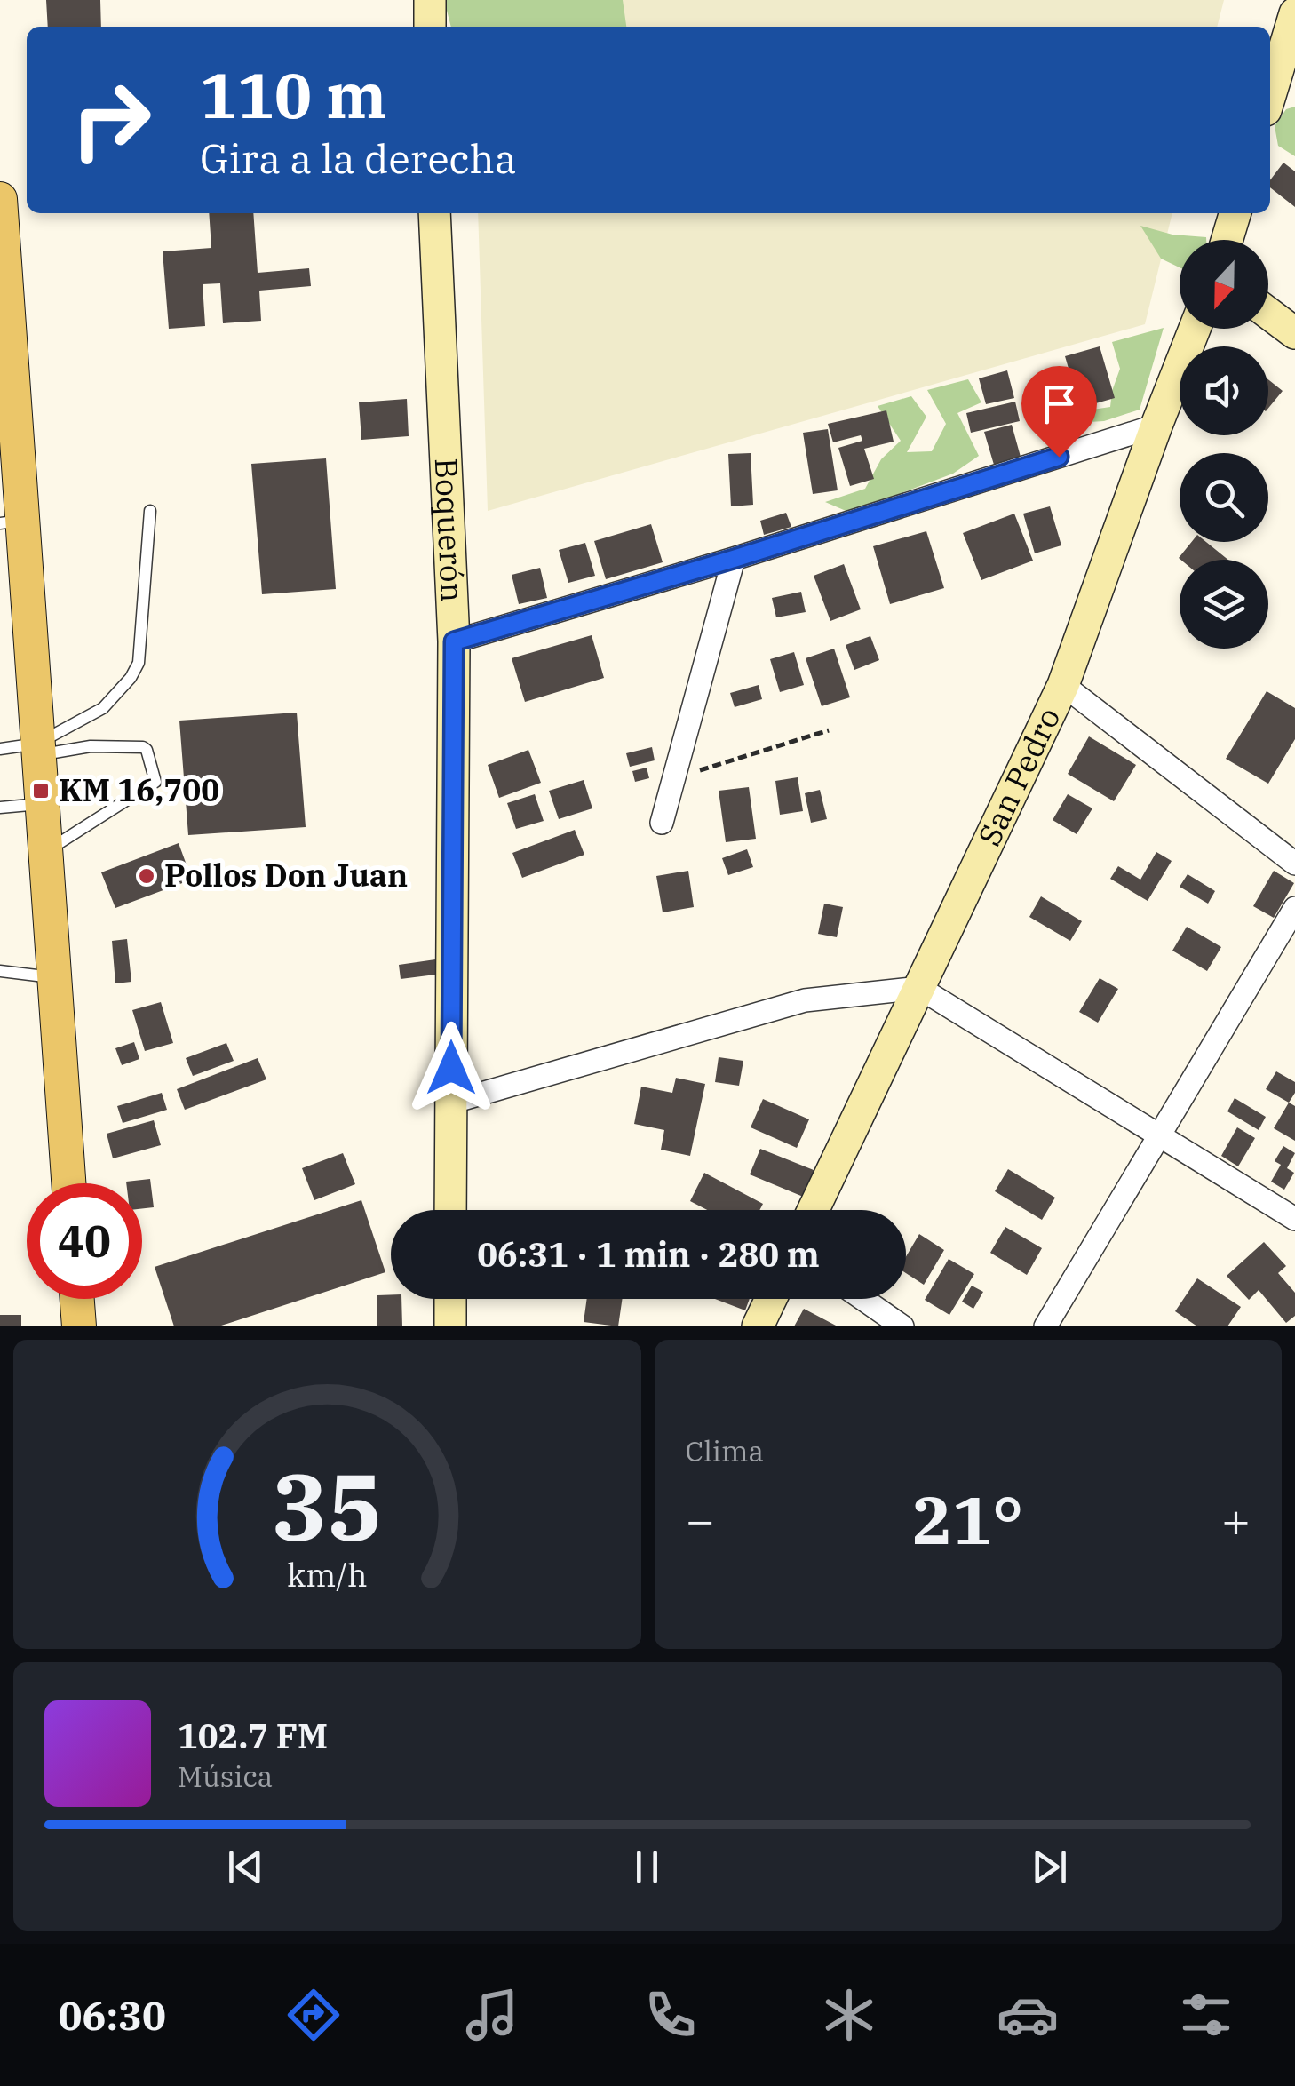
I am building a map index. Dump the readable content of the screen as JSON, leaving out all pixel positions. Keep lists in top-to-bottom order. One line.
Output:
{"streets":{"main road":["Boquerón","San Pedro"]},"places":{"transit":["KM 16,700"],"other":["Pollos Don Juan"]},"north":"bottom","page":{"turn":["110 m","Gira a la derecha"],"limit":"40","trip":"06:31 · 1 min · 280 m","tile":"Clima","heat":["−","21°","+"],"song":["102.7 FM","Música"],"tabs":"06:30","gauge":["35","km/h"]}}
